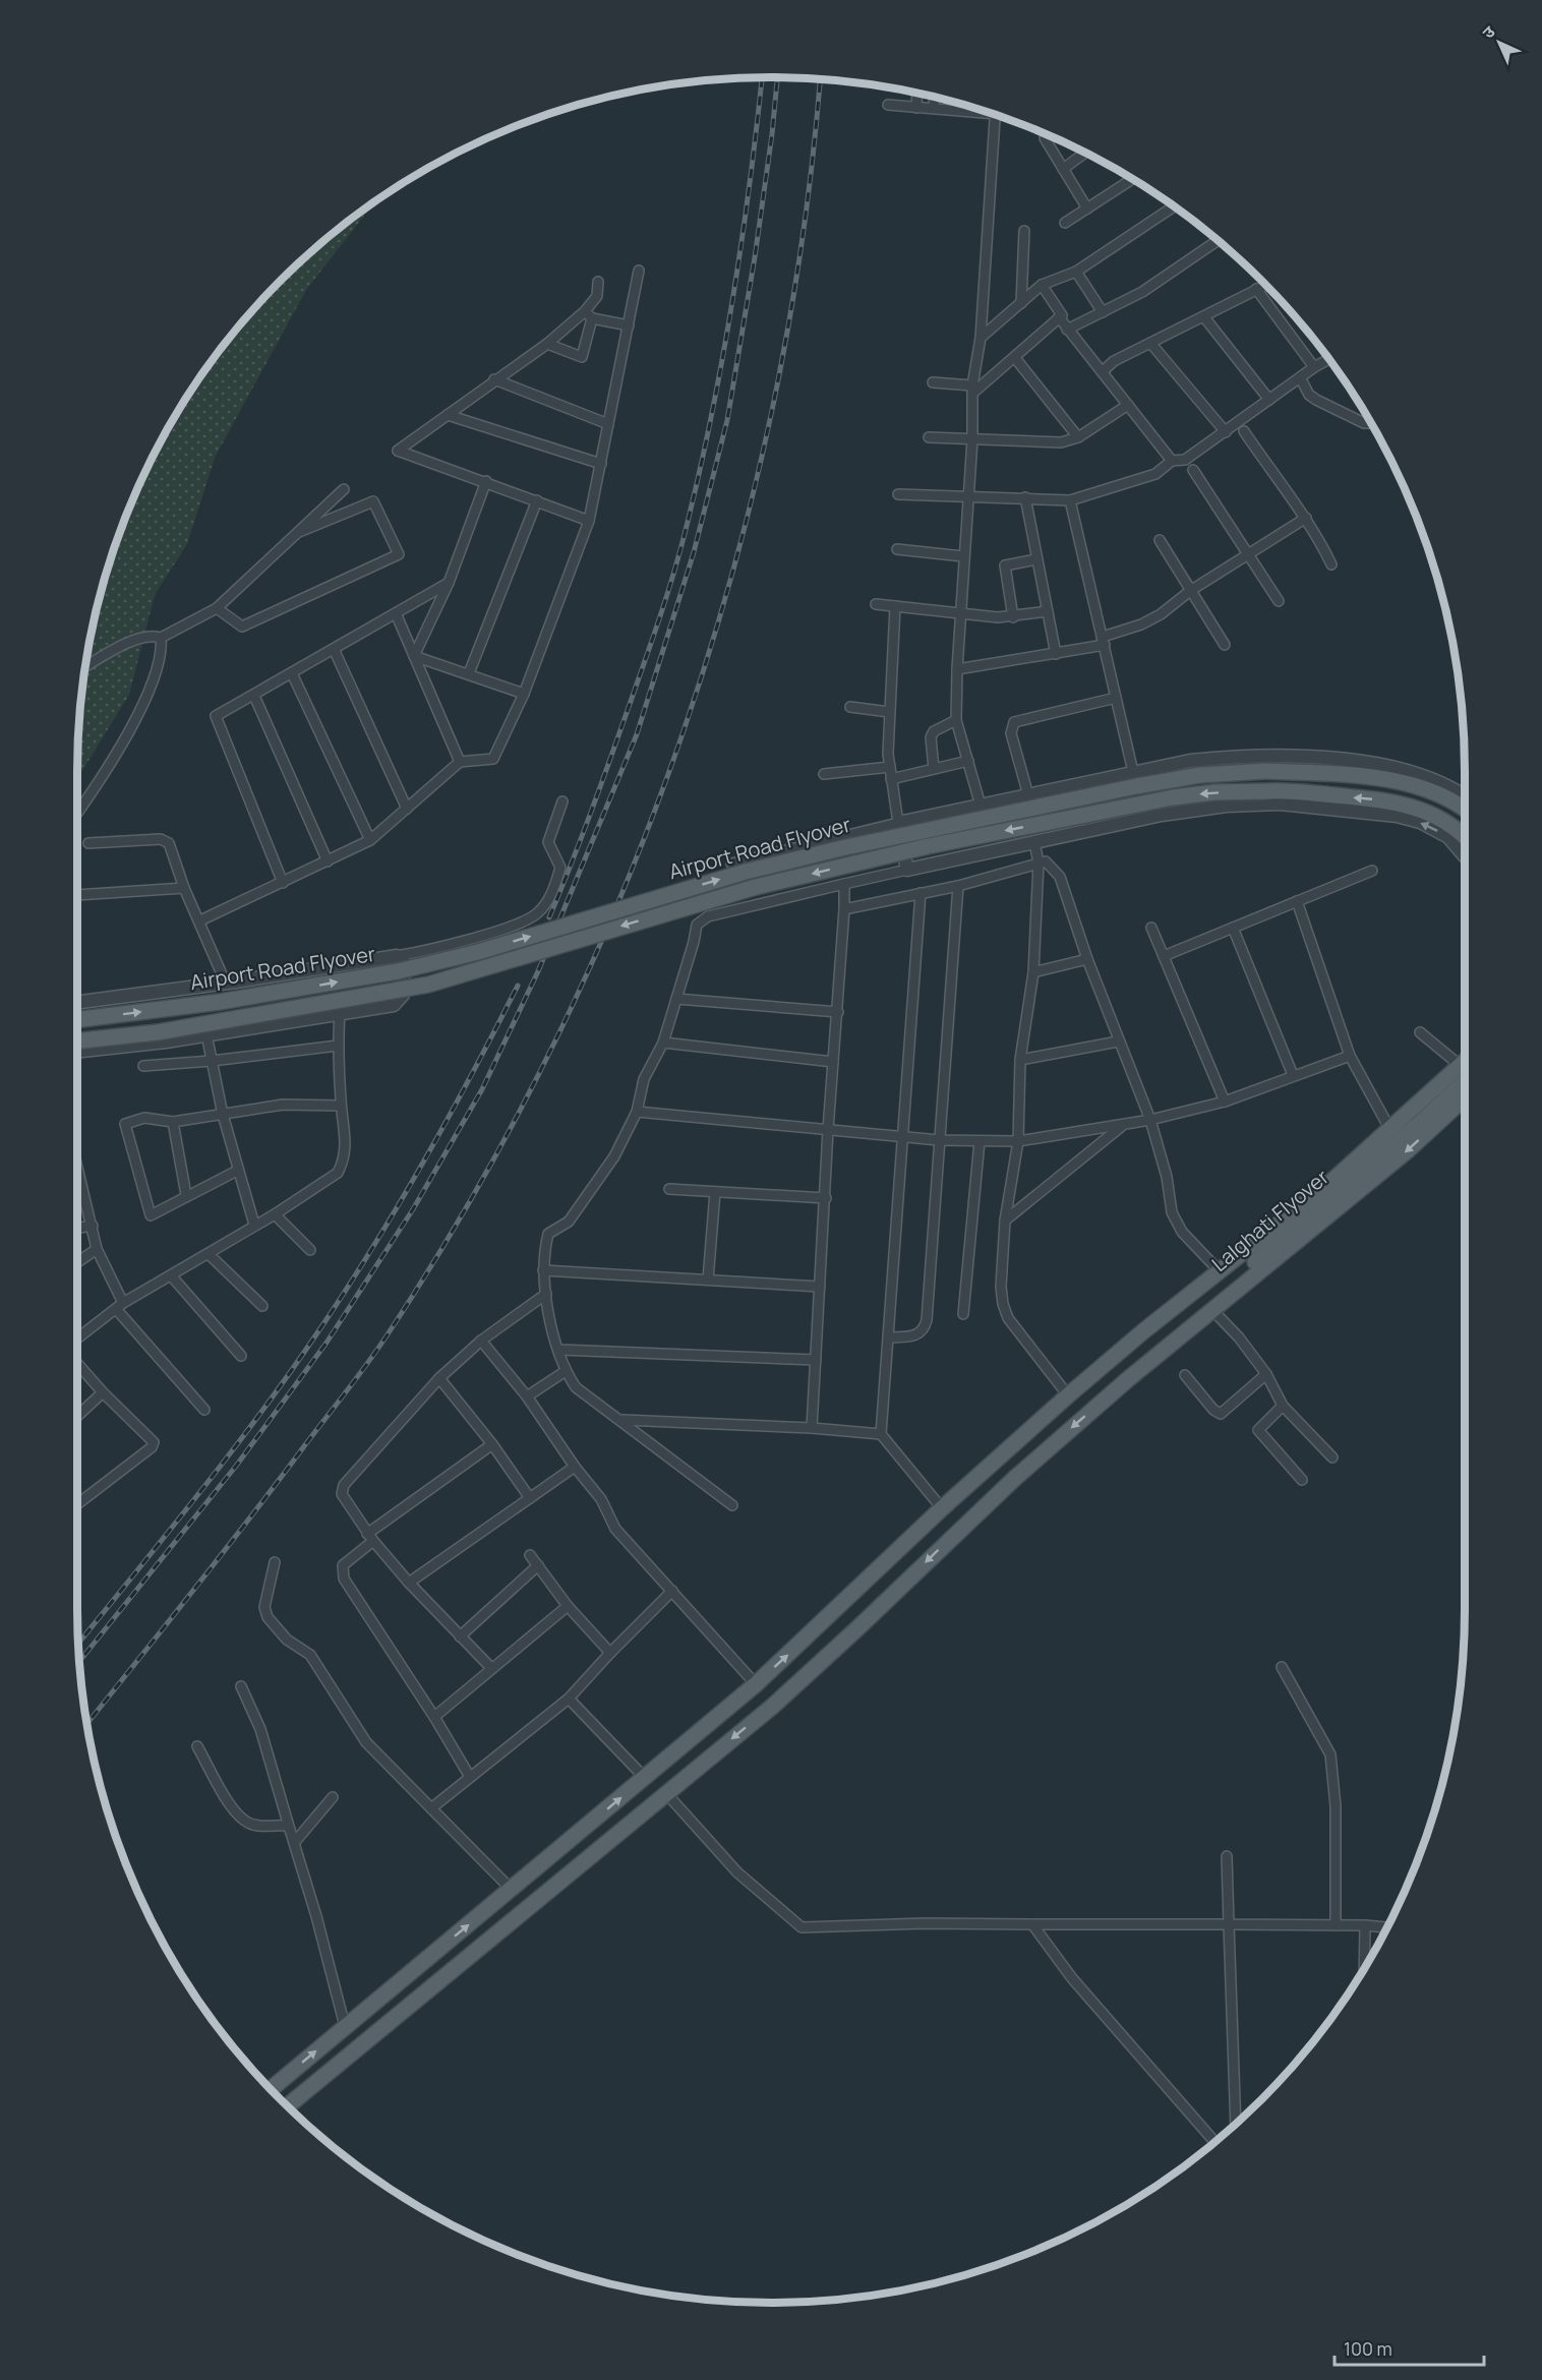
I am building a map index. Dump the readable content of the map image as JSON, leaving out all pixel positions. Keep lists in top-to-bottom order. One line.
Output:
{"streets":{"main road":["Airport Road Flyover","Lalghati Flyover"]},"scale_bar":"100 m","north":"top left"}
